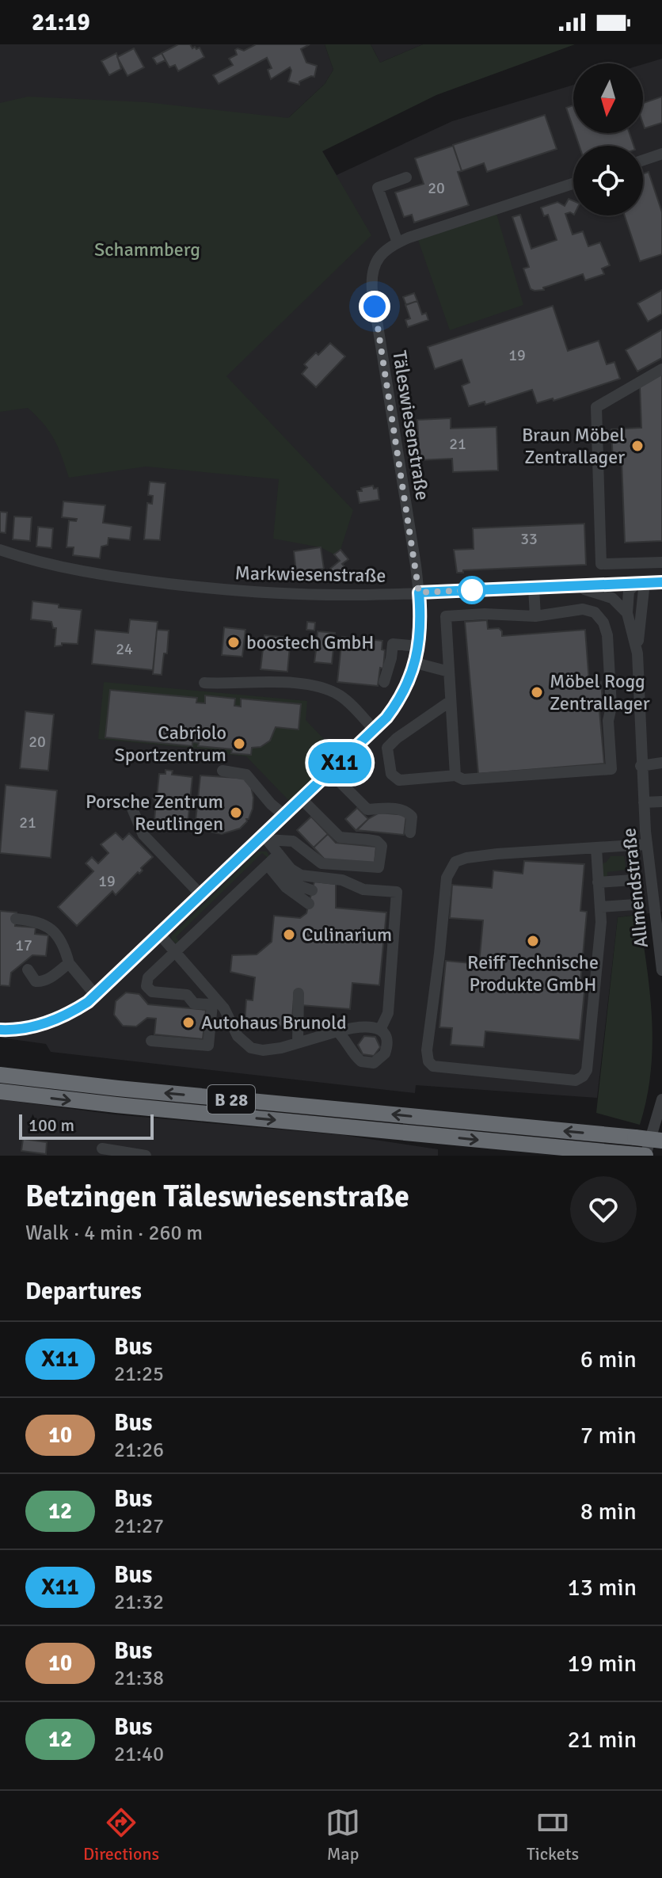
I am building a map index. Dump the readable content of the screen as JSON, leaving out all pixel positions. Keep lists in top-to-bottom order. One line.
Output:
{"streets":{"highway":["B 28"],"street":["Täleswiesenstraße","Markwiesenstraße","Allmendstraße"]},"crossings":[["Täleswiesenstraße","Markwiesenstraße"],["Markwiesenstraße","Allmendstraße"]],"parks":["Schammberg"],"places":["Braun Möbel Zentrallager","boostech GmbH","Möbel Rogg Zentrallager","Cabriolo Sportzentrum","Porsche Zentrum Reutlingen","Culinarium","Reiff Technische Produkte GmbH","Autohaus Brunold"],"lines":["bus line X11"],"house_numbers":["20","19","21","33","24","20","21","19","17"],"scale_bar":"100 m","north":"bottom","page":{"status":"21:19","on_map":"X11","scale":"100 m","heading":[["Betzingen Täleswiesenstraße","Walk · 4 min · 260 m"],"Departures"],"list":[{"mark":"X11","name":"Bus","note":"21:25","value":"6 min"},{"mark":"10","name":"Bus","note":"21:26","value":"7 min"},{"mark":"12","name":"Bus","note":"21:27","value":"8 min"},{"mark":"X11","name":"Bus","note":"21:32","value":"13 min"},{"mark":"10","name":"Bus","note":"21:38","value":"19 min"},{"mark":"12","name":"Bus","note":"21:40","value":"21 min"}],"tabs":["Directions","Map","Tickets"]}}
